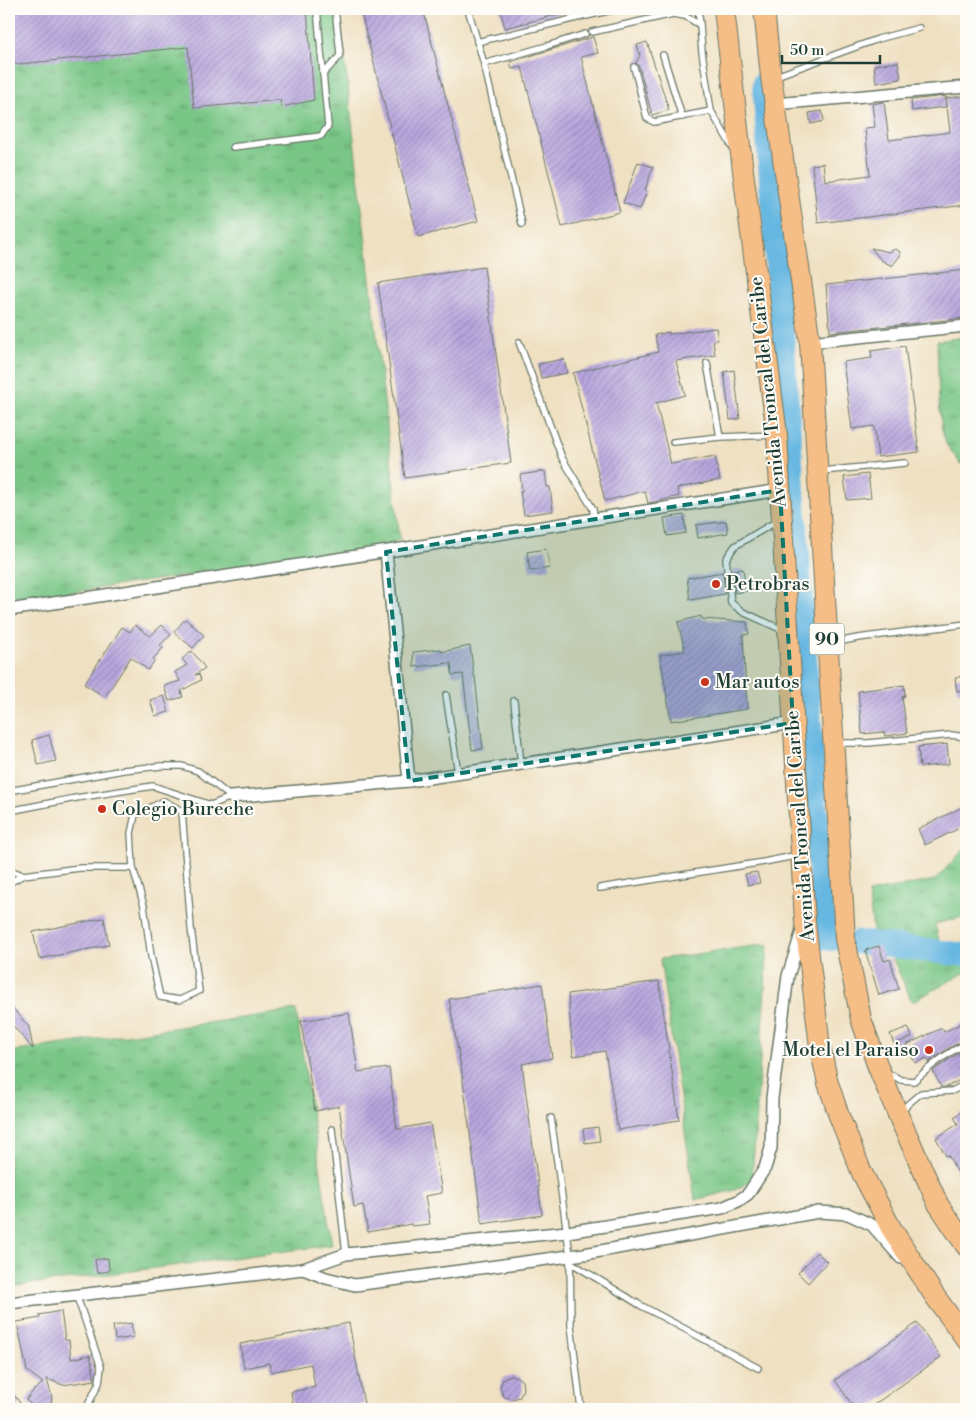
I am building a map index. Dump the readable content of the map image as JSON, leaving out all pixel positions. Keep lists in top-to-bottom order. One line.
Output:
{"streets":{"highway":["Avenida Troncal del Caribe","90"]},"places":["Petrobras","Mar autos","Colegio Bureche","Motel el Paraiso"],"scale_bar":"50 m"}
